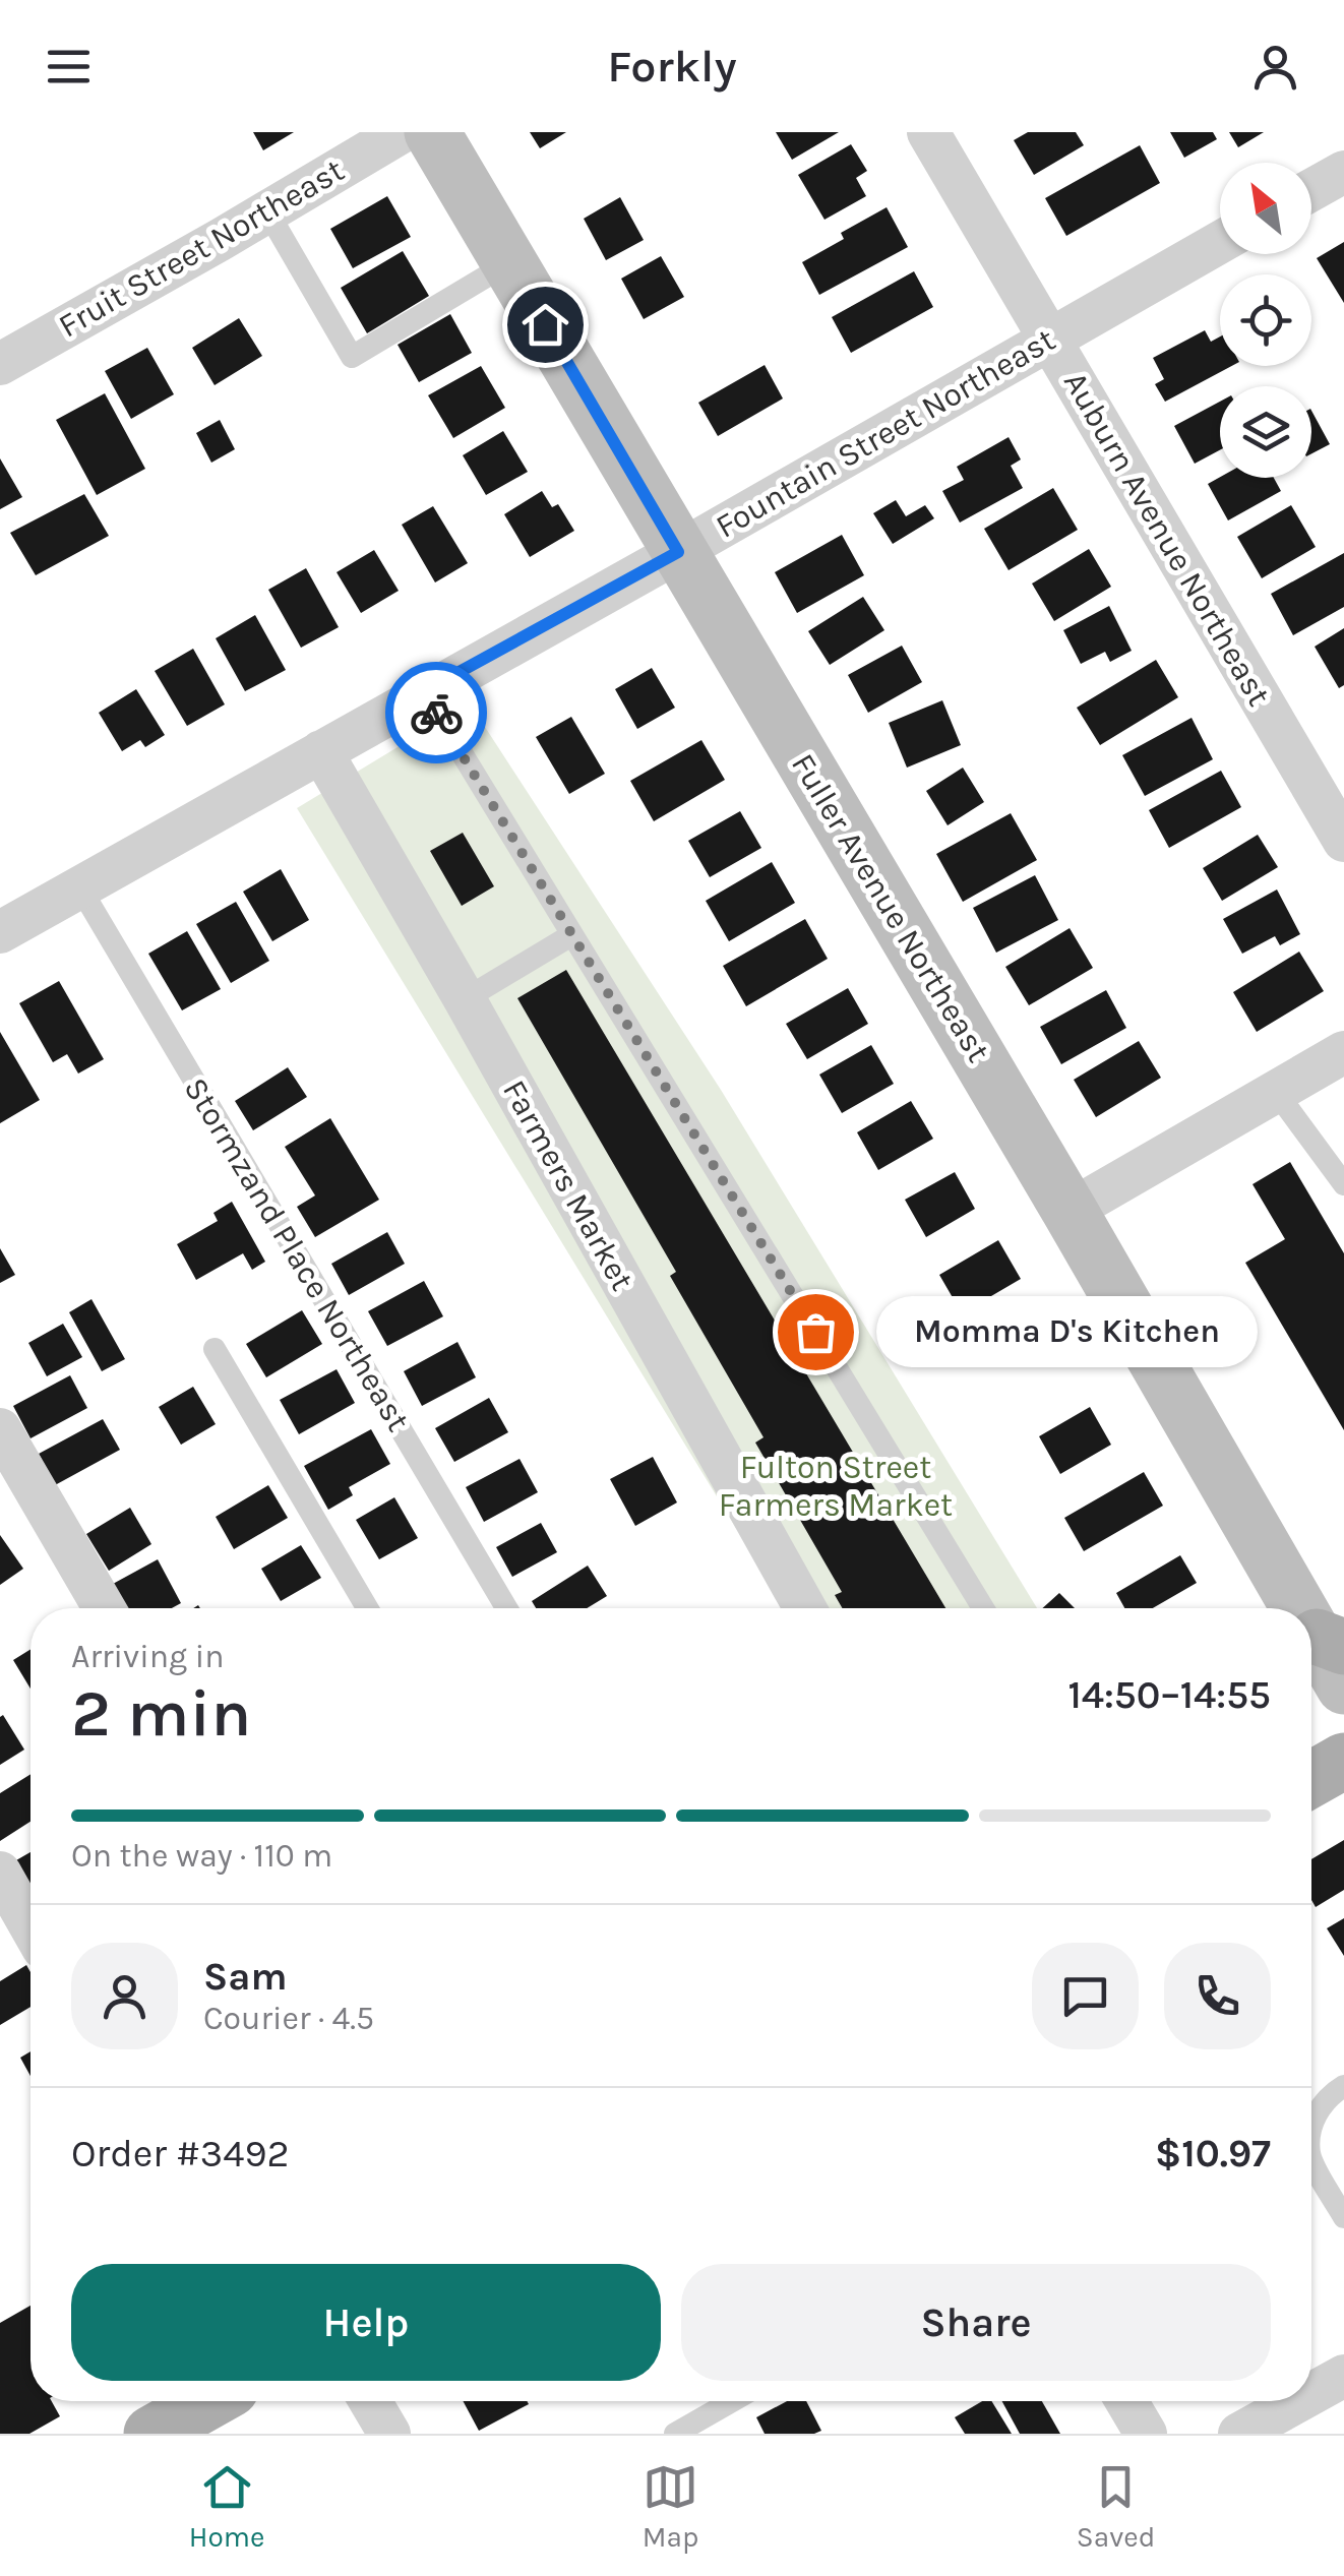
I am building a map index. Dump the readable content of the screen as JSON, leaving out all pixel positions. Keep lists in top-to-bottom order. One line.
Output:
{"streets":{"main road":["Fuller Avenue Northeast"],"street":["Fruit Street Northeast","Fountain Street Northeast","Auburn Avenue Northeast","Farmers Market"],"lane":["Stormzand Place Northeast"]},"crossings":[["Fountain Street Northeast","Auburn Avenue Northeast"],["Fountain Street Northeast","Fuller Avenue Northeast"],["Fountain Street Northeast","Farmers Market"],["Fountain Street Northeast","Stormzand Place Northeast"]],"parks":["Fulton Street Farmers Market"],"places":["Momma D's Kitchen"],"north":"top left","page":{"header":"Forkly","bubble":"Momma D's Kitchen","heading":["2 min","Arriving in","14:50–14:55"],"panel":["Sam","Courier · 4.5","Order #3492","$10.97"],"bar":"On the way · 110 m","buttons":["Help","Share"],"tabs":["Home","Map","Saved"]}}
